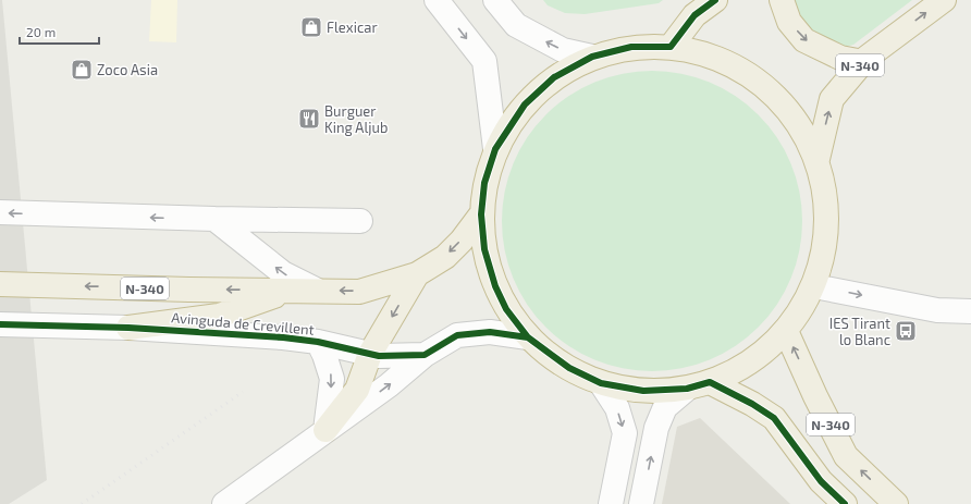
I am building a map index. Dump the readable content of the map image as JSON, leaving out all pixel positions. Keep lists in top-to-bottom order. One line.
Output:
{"streets":{"highway":["N-340","Avinguda de Crevillent"]},"crossings":[["N-340","Avinguda de Crevillent"]],"places":{"shop":["Flexicar","Zoco Asia"],"restaurant":["Burguer King Aljub"],"bus stop":["IES Tirant lo Blanc"]},"scale_bar":"20 m"}
